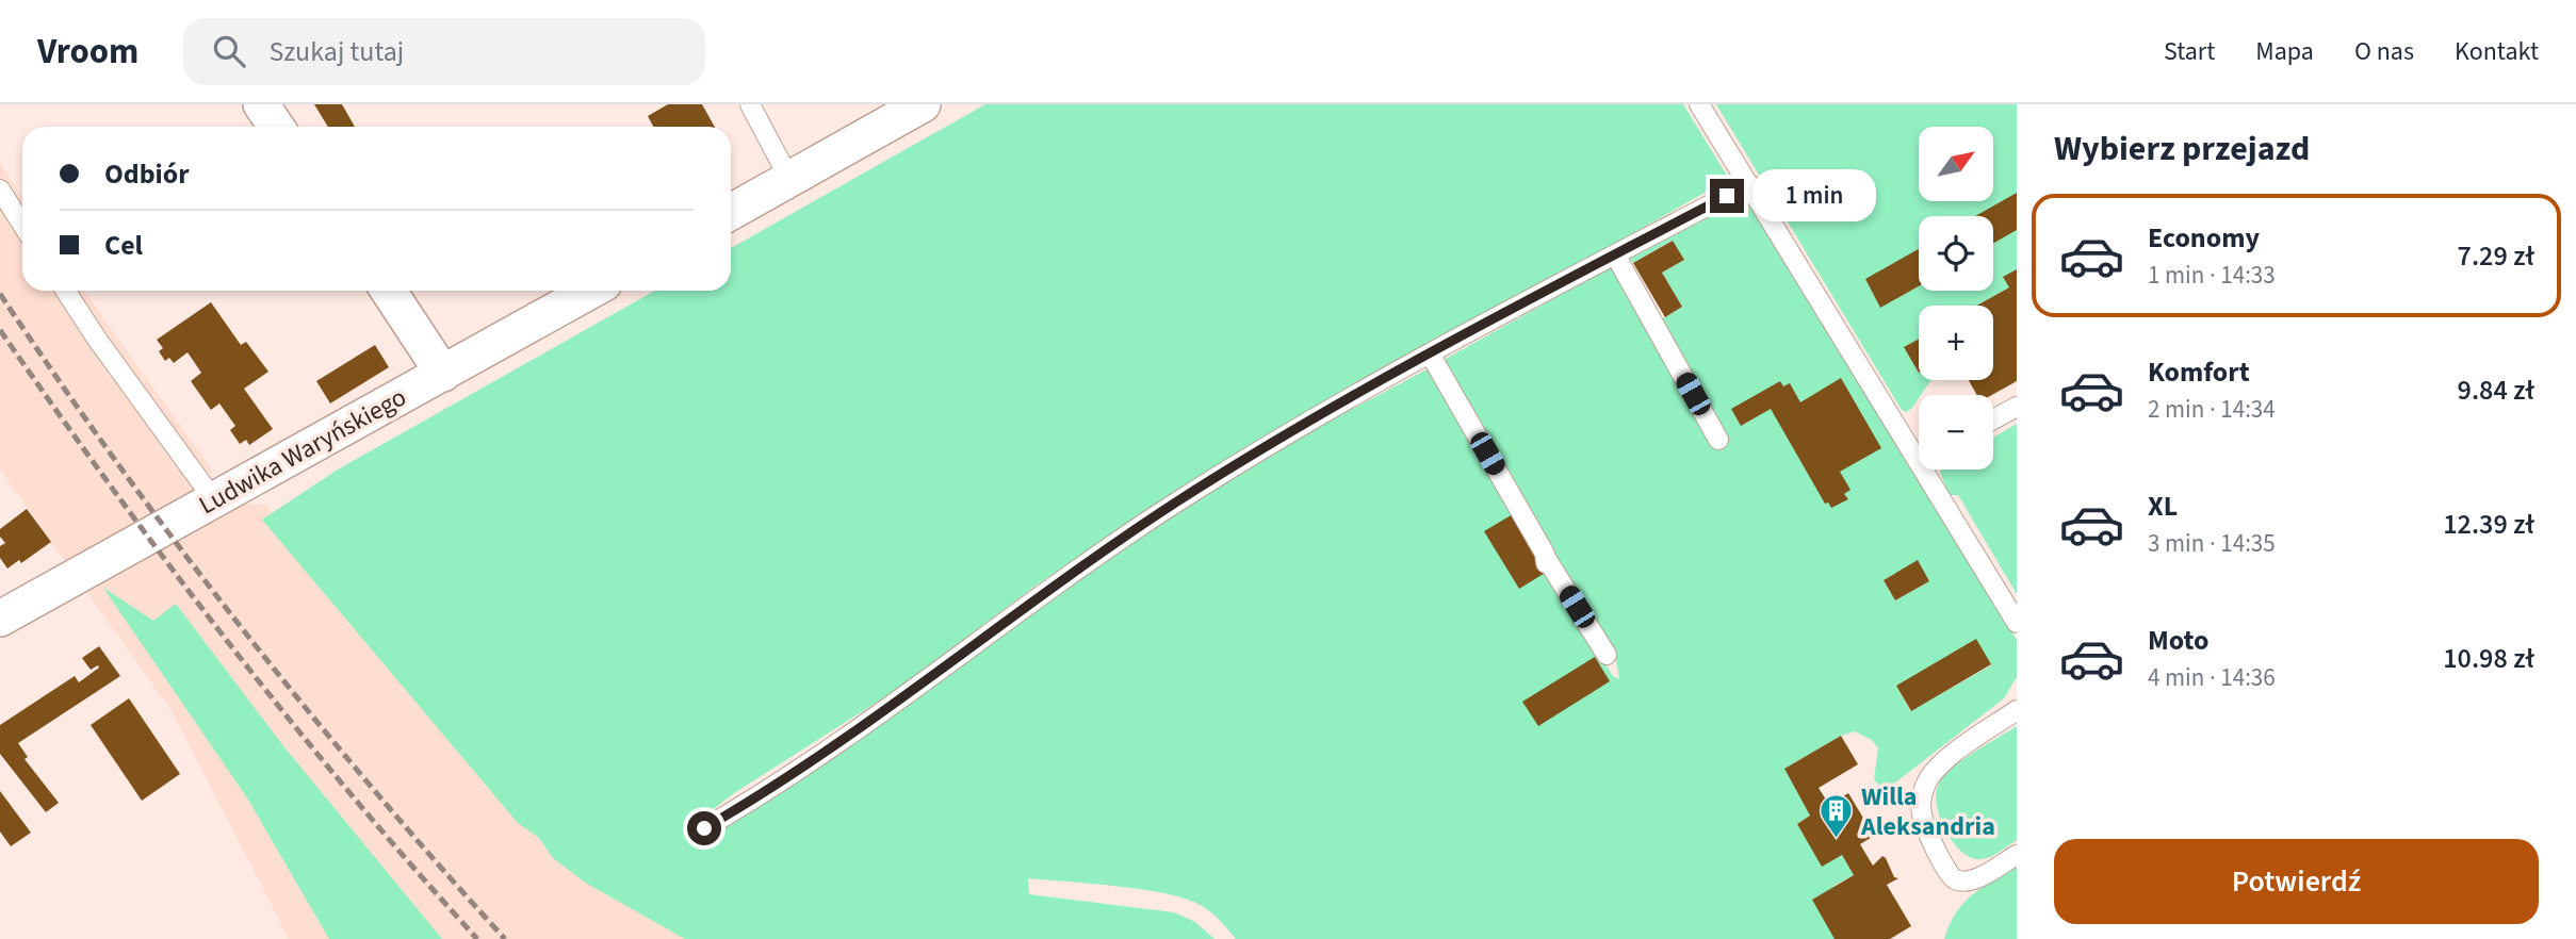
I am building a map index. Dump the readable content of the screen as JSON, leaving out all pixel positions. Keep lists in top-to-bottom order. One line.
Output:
{"streets":{"street":["Ludwika Waryńskiego"]},"places":{"building":["Willa Aleksandria"]},"north":"top right","page":{"header":"Vroom","search":"Szukaj tutaj","nav":["Start","Mapa","O nas","Kontakt"],"heading":"Wybierz przejazd","map_buttons":["+","−"],"banner":["Odbiór","Cel"],"bubble":"1 min","list":[{"name":"Economy","note":"1 min · 14:33","value":"7.29 zł"},{"name":"Komfort","note":"2 min · 14:34","value":"9.84 zł"},{"name":"XL","note":"3 min · 14:35","value":"12.39 zł"},{"name":"Moto","note":"4 min · 14:36","value":"10.98 zł"}],"buttons":"Potwierdź"}}
